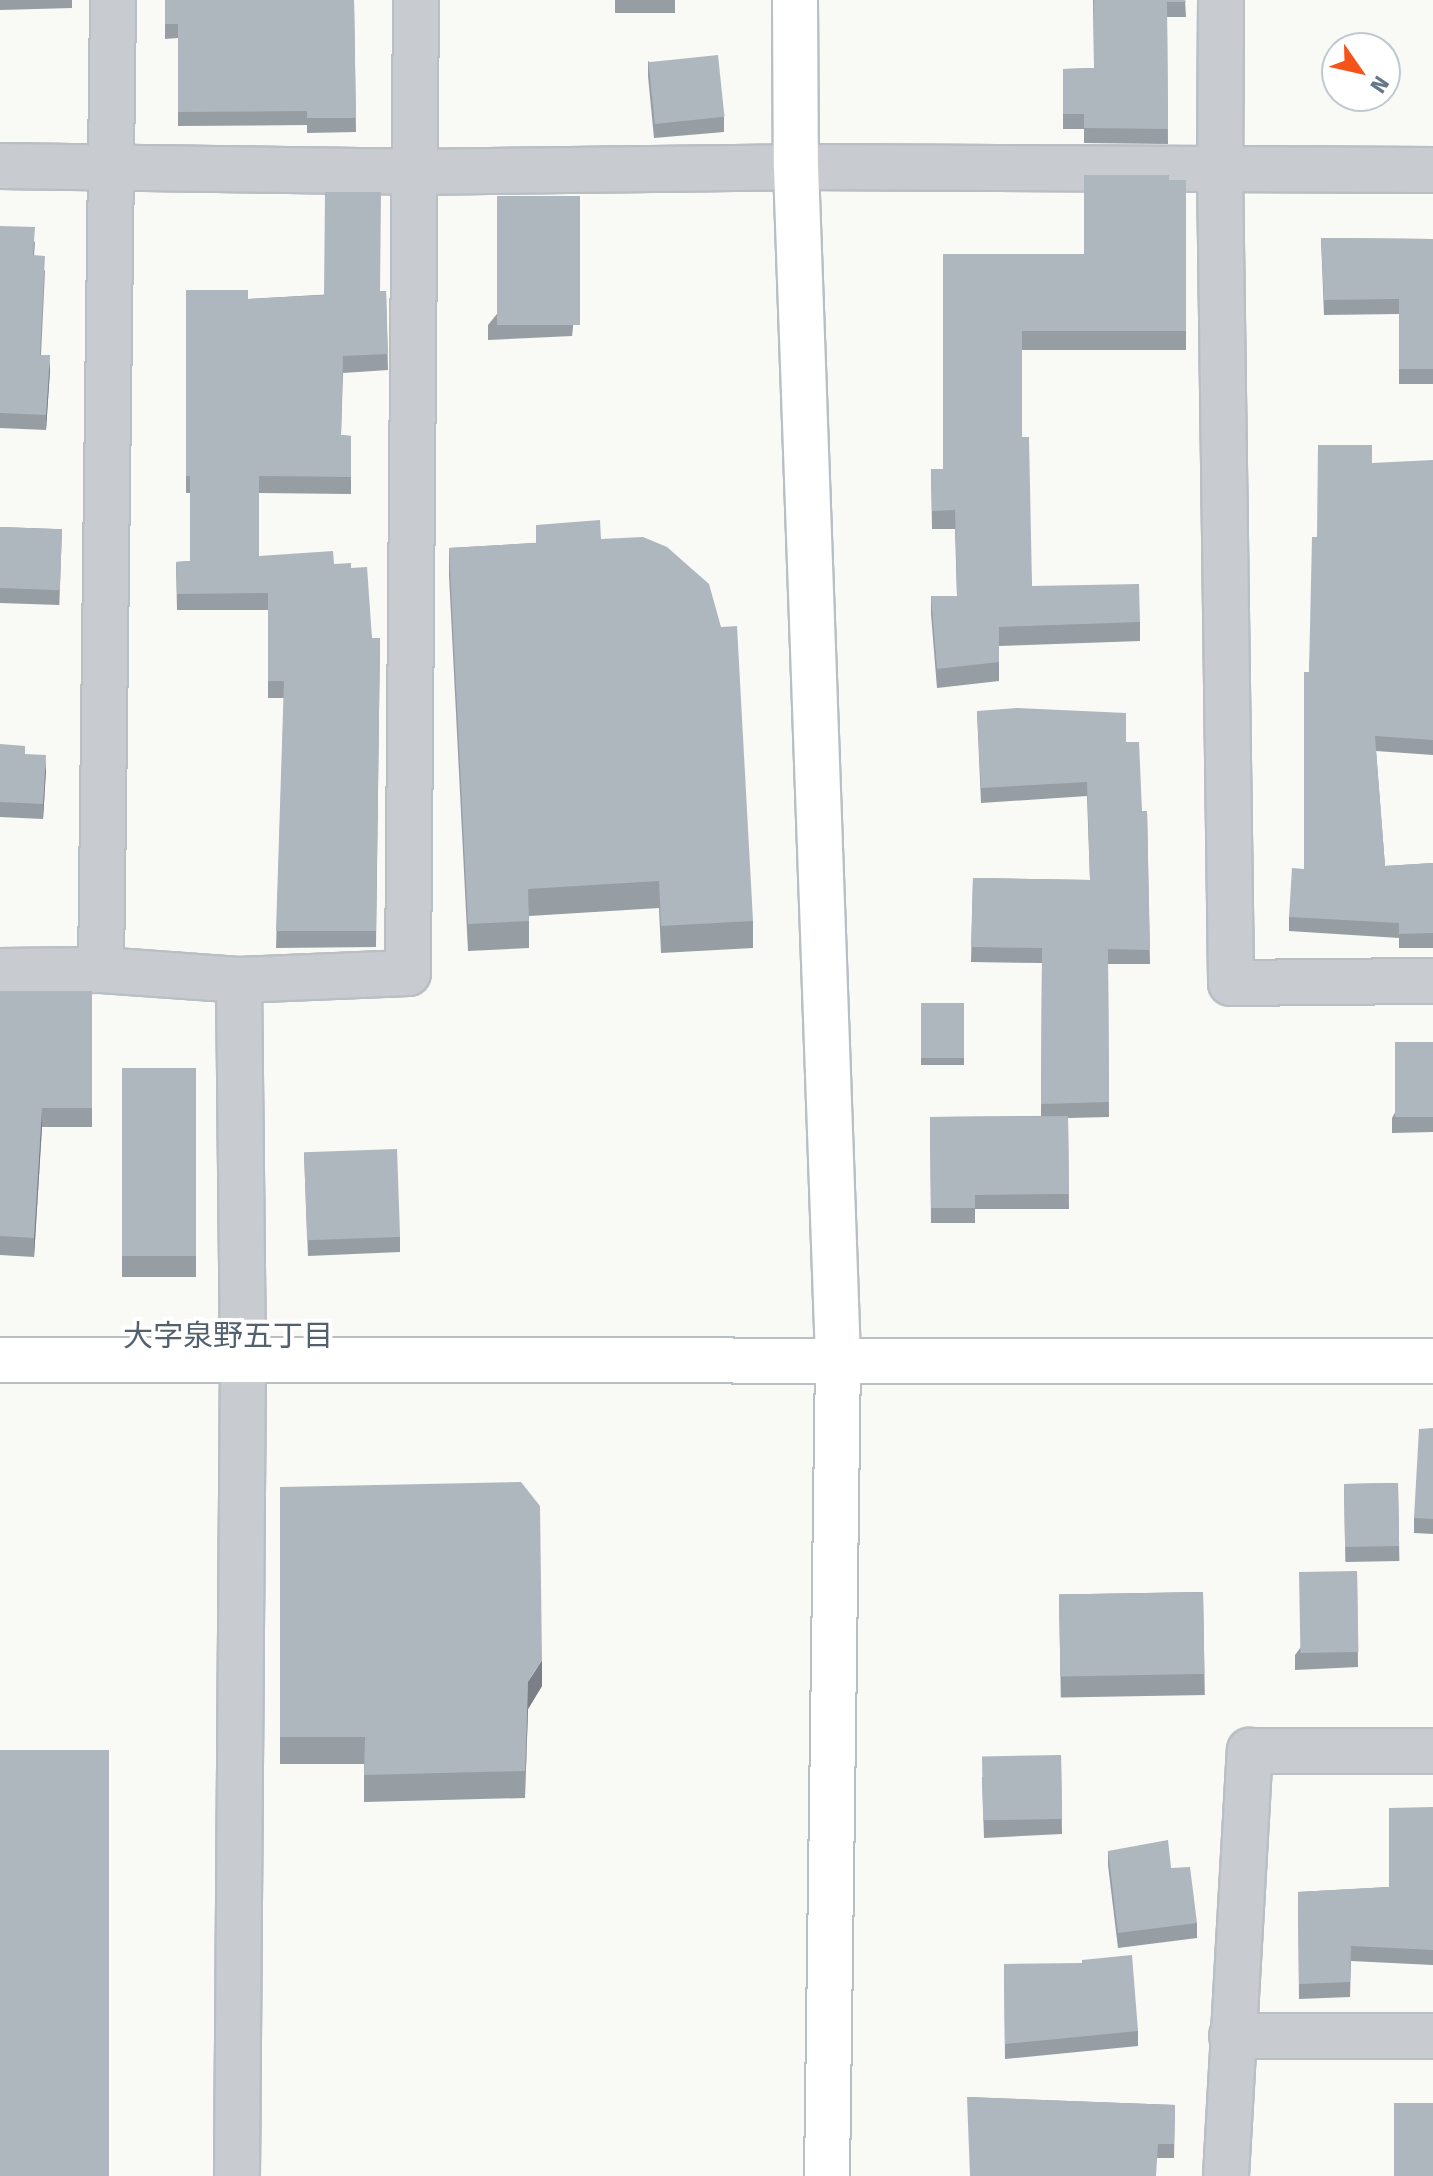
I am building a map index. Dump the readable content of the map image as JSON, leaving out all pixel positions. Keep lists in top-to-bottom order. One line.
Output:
{"districts":["大字泉野五丁目"],"north":"bottom right"}
